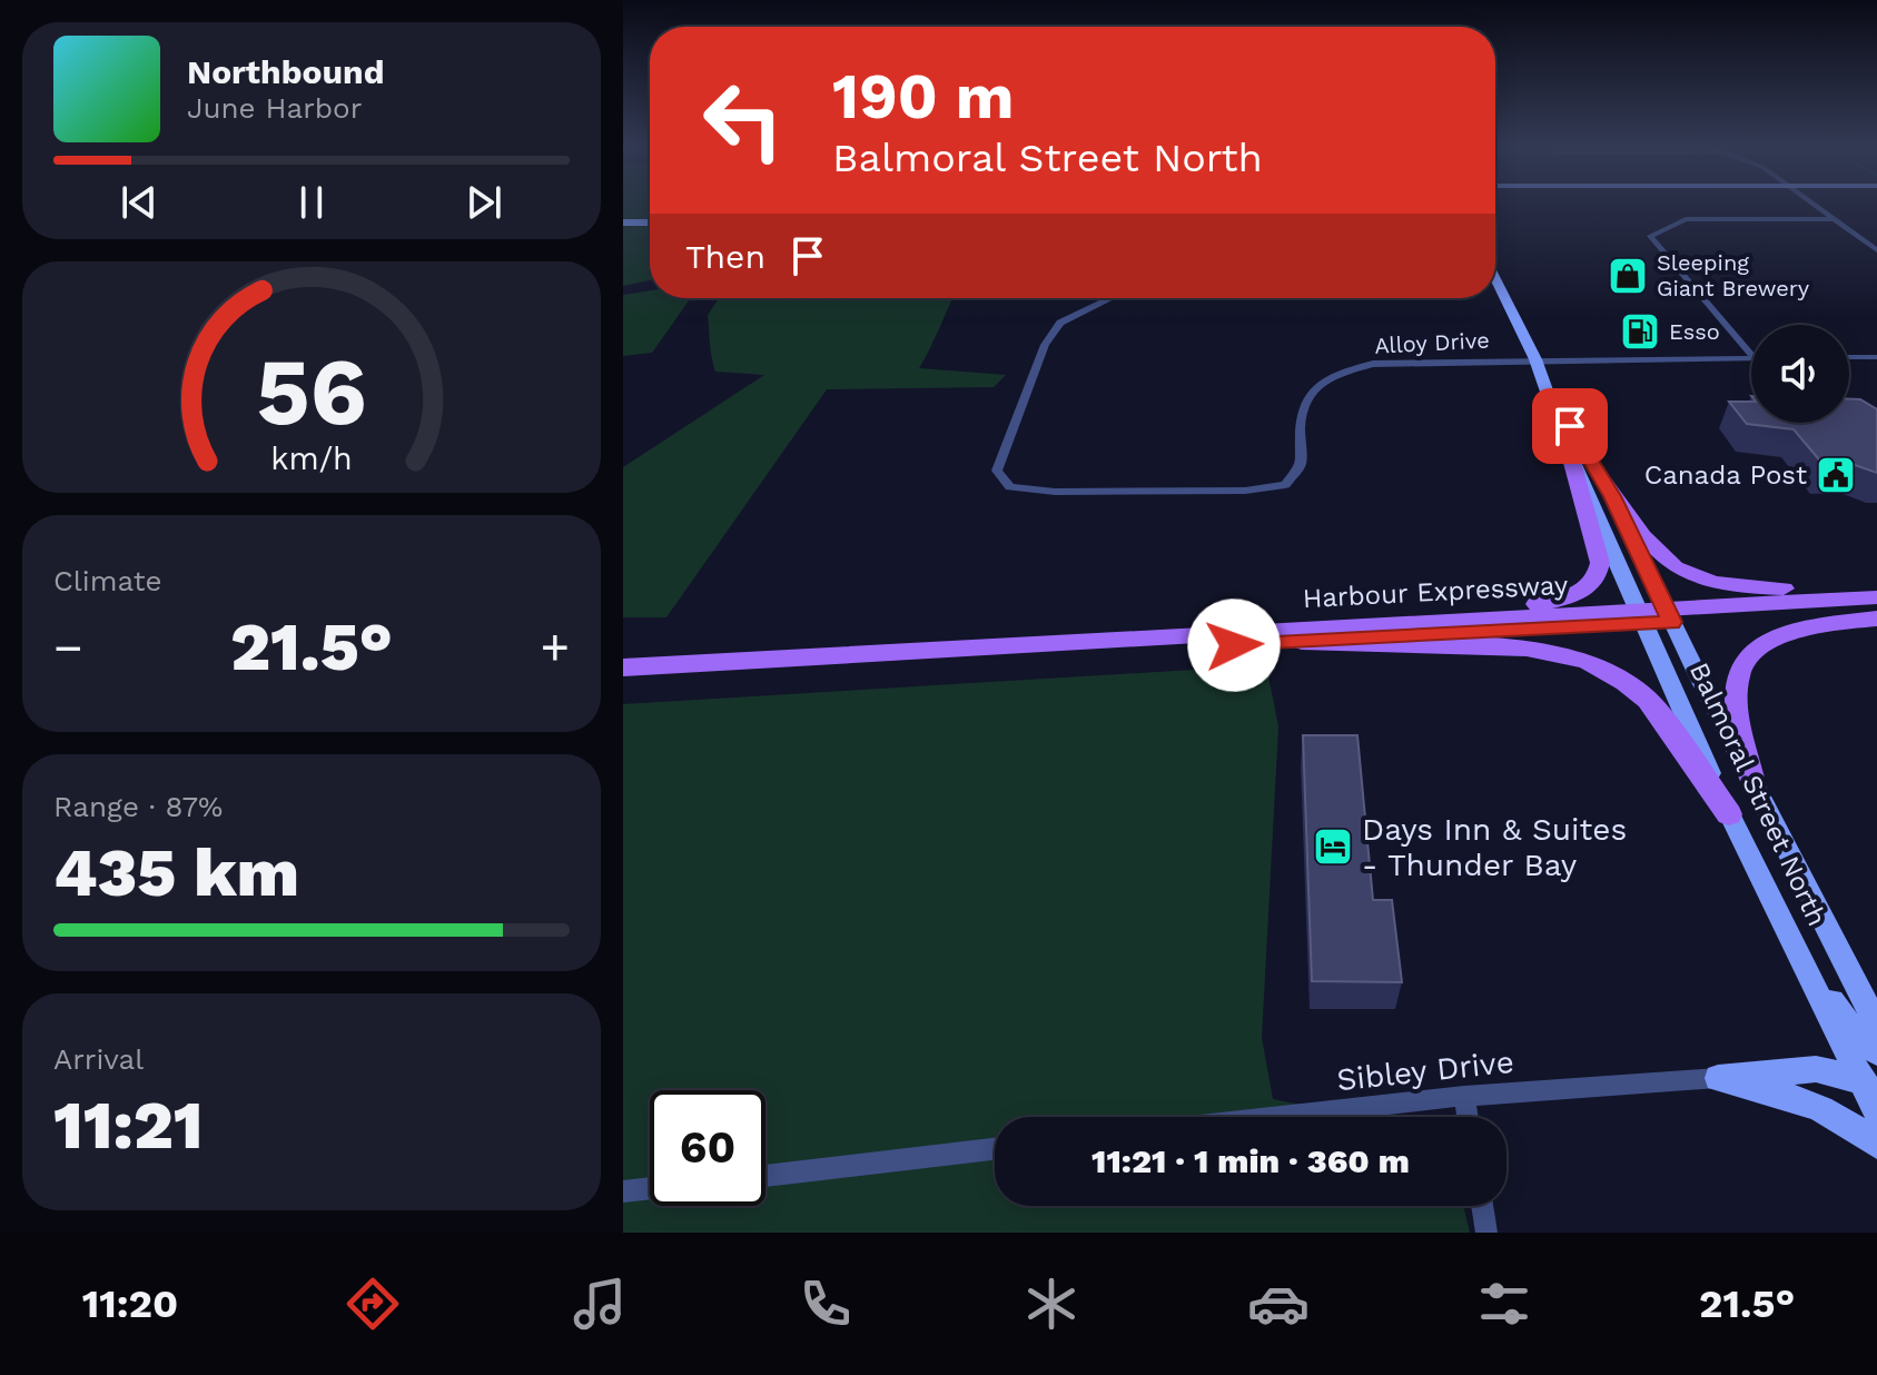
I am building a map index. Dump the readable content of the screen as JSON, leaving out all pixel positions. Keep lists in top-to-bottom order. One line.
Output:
{"streets":{"main road":["Harbour Expressway","Balmoral Street North"],"street":["Alloy Drive","Sibley Drive"]},"crossings":[["Alloy Drive","Balmoral Street North"],["Harbour Expressway","Balmoral Street North"]],"places":{"shop":["Sleeping Giant Brewery"],"fuel station":["Esso"],"public building":["Canada Post"],"hotel":["Days Inn & Suites - Thunder Bay"]},"page":{"turn":["190 m","Balmoral Street North"],"song":["Northbound","June Harbor"],"then":"Then","tile":["Climate",["Range · 87%","435 km"],["Arrival","11:21"]],"heat":["−","21.5°","+"],"limit":"60","trip":"11:21 · 1 min · 360 m","tabs":["11:20","21.5°"],"gauge":["56","km/h"]}}
